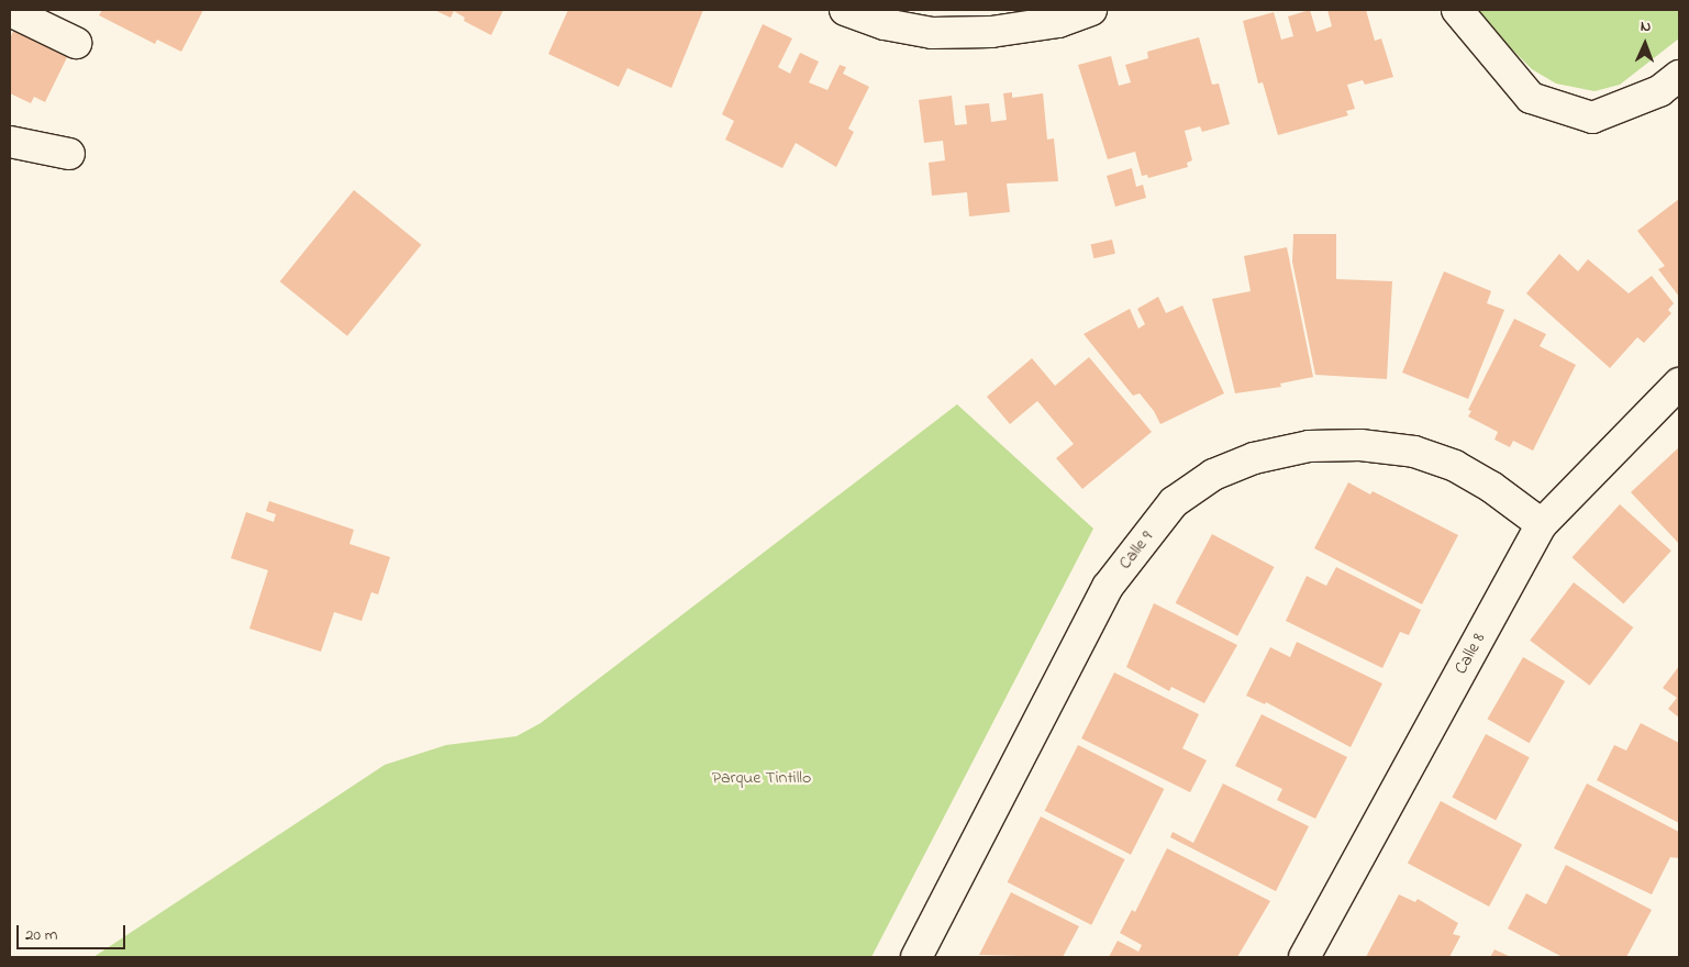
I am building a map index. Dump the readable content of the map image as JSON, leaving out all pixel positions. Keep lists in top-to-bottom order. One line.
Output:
{"streets":{"street":["Calle 9","Calle 8"]},"crossings":[["Calle 9","Calle 8"]],"parks":["Parque Tintillo"],"scale_bar":"20 m","north":"top"}
